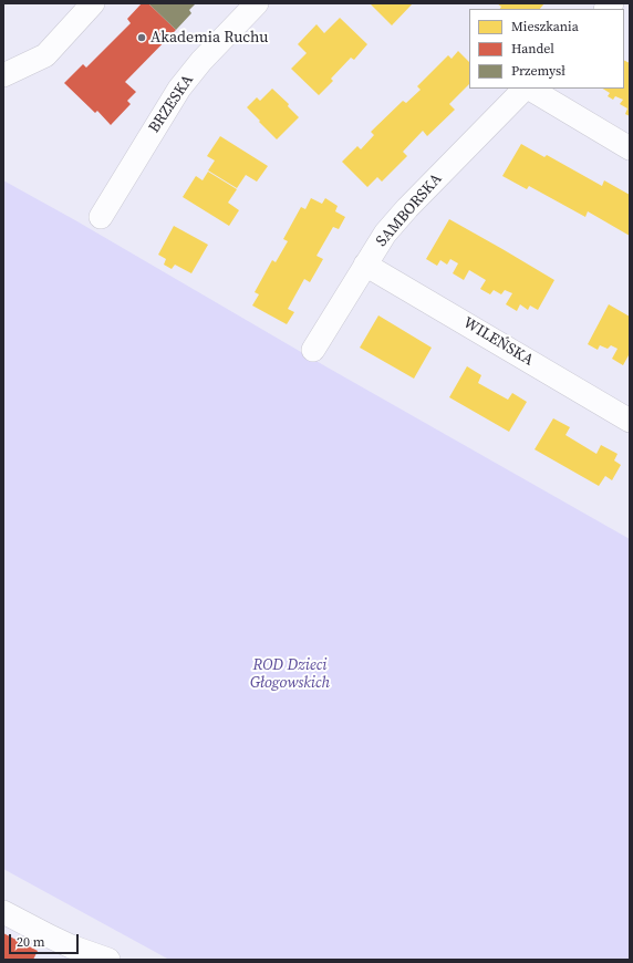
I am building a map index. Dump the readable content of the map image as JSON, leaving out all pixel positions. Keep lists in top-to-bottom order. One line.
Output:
{"streets":{"street":["BRZESKA","SAMBORSKA","WILEŃSKA"]},"crossings":[["SAMBORSKA","WILEŃSKA"]],"parks":["ROD Dzieci Głogowskich"],"places":["Akademia Ruchu"],"legend":["Mieszkania","Handel","Przemysł"],"scale_bar":"20 m"}
